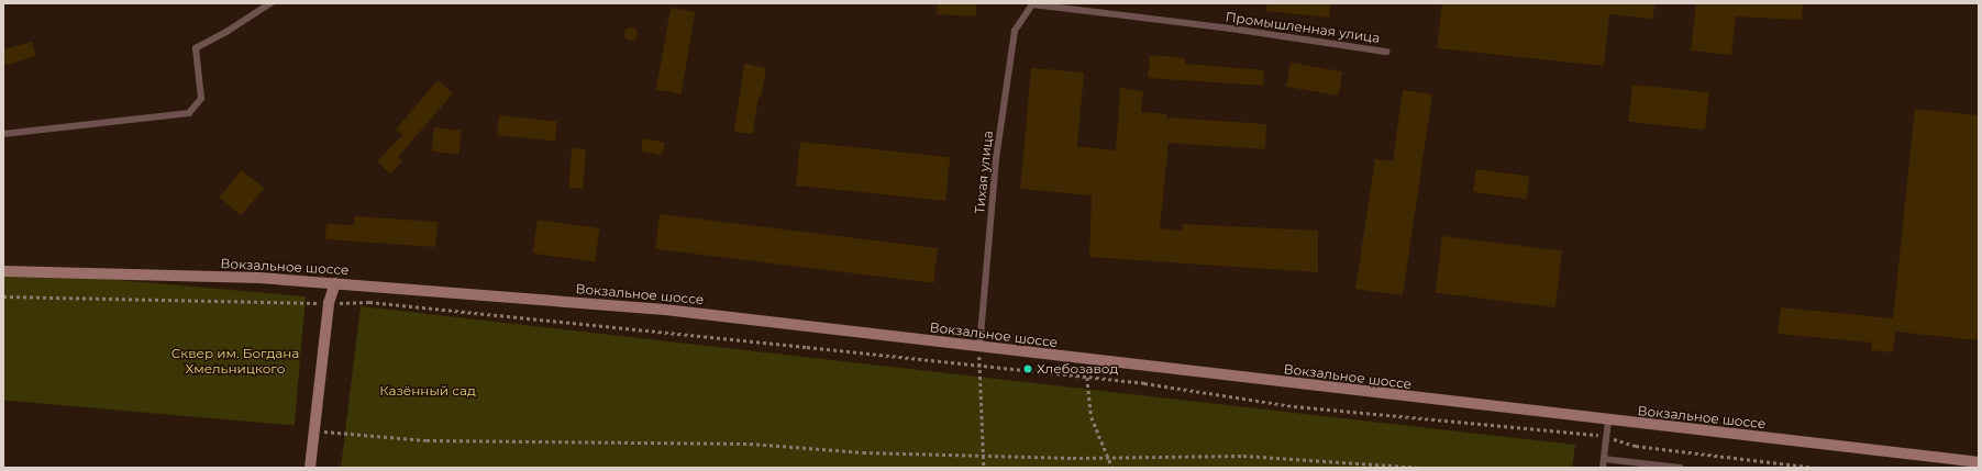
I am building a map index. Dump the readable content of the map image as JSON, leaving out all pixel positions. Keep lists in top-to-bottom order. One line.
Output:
{"streets":{"main road":["Вокзальное шоссе"],"lane":["Промышленная улица","Тихая улица"]},"crossings":[["Промышленная улица","Тихая улица"],["Тихая улица","Вокзальное шоссе"]],"parks":["Сквер им. Богдана Хмельницкого","Казённый сад"],"places":["Хлебозавод"]}
